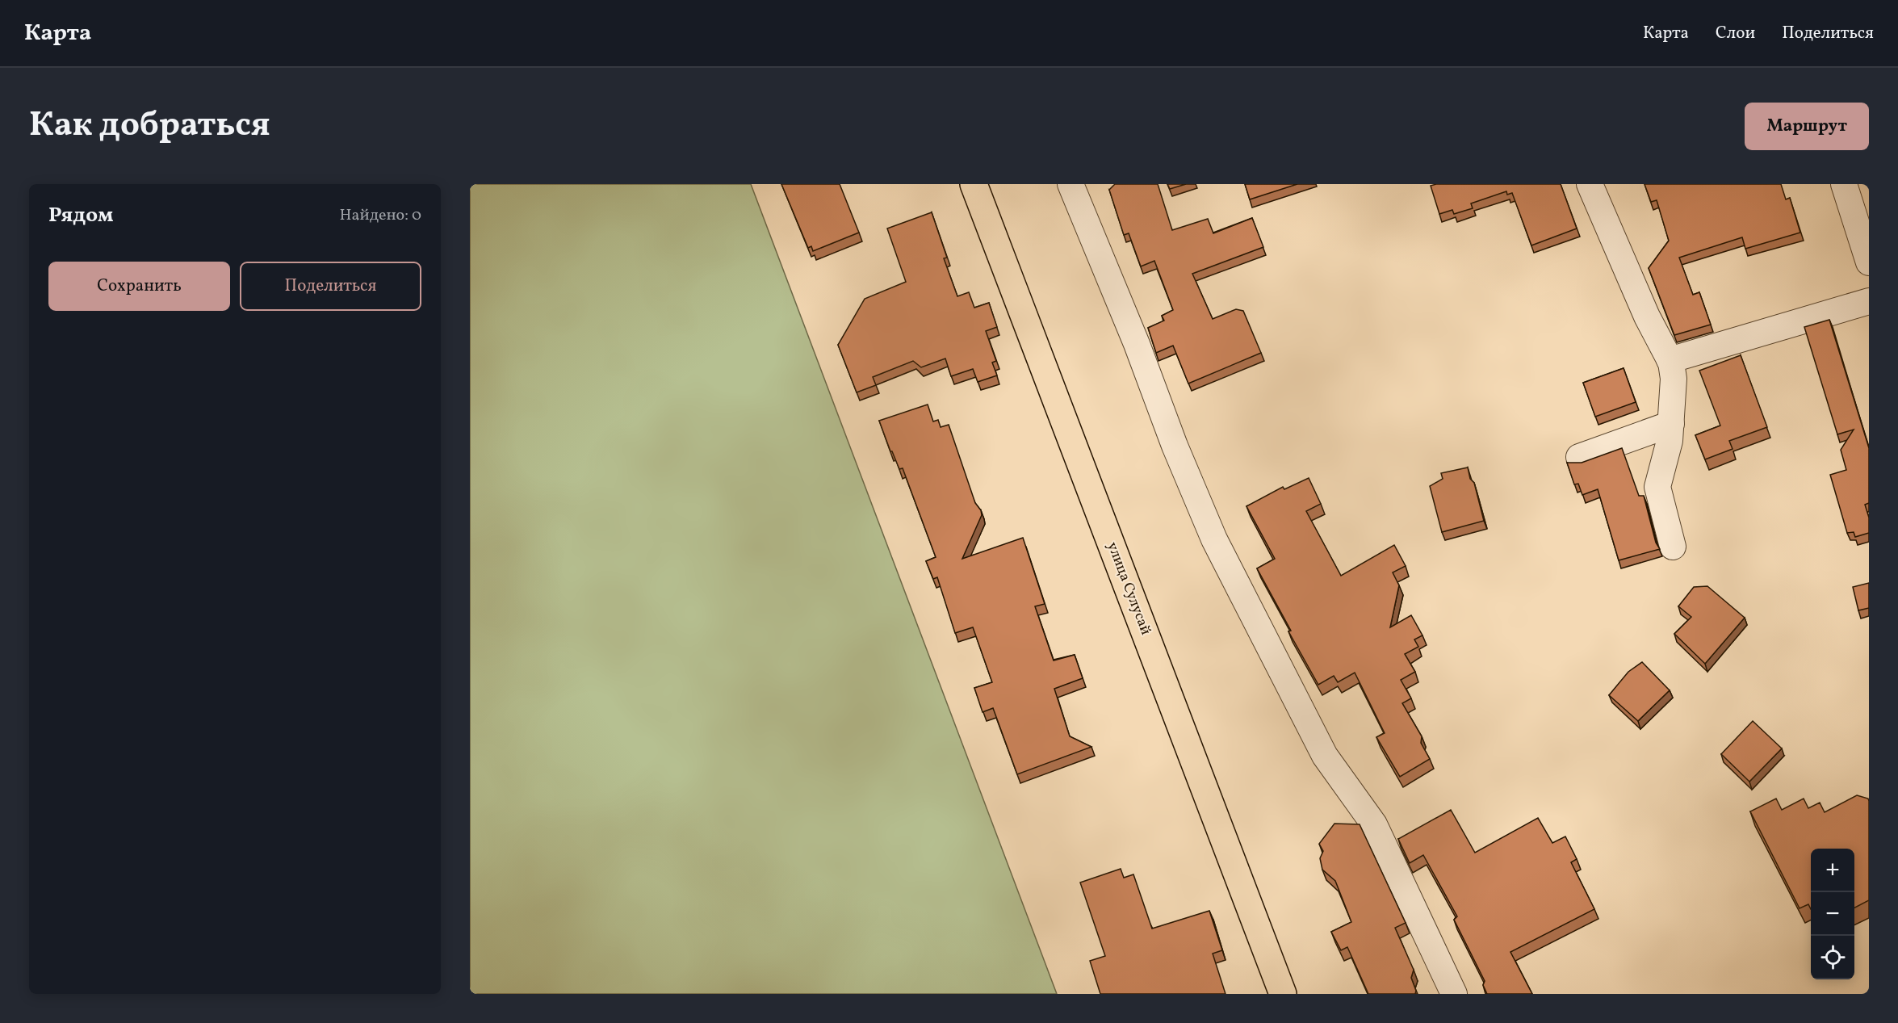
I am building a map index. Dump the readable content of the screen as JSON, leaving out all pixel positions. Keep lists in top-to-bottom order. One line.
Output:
{"streets":{"main road":["улица Сулусай"]},"page":{"header":"Карта","nav":["Карта","Слои","Поделиться"],"title":"Как добраться","buttons":["Маршрут",["Сохранить","Поделиться"]],"heading":["Рядом","Найдено: 0"],"map_buttons":["+","−"]}}
